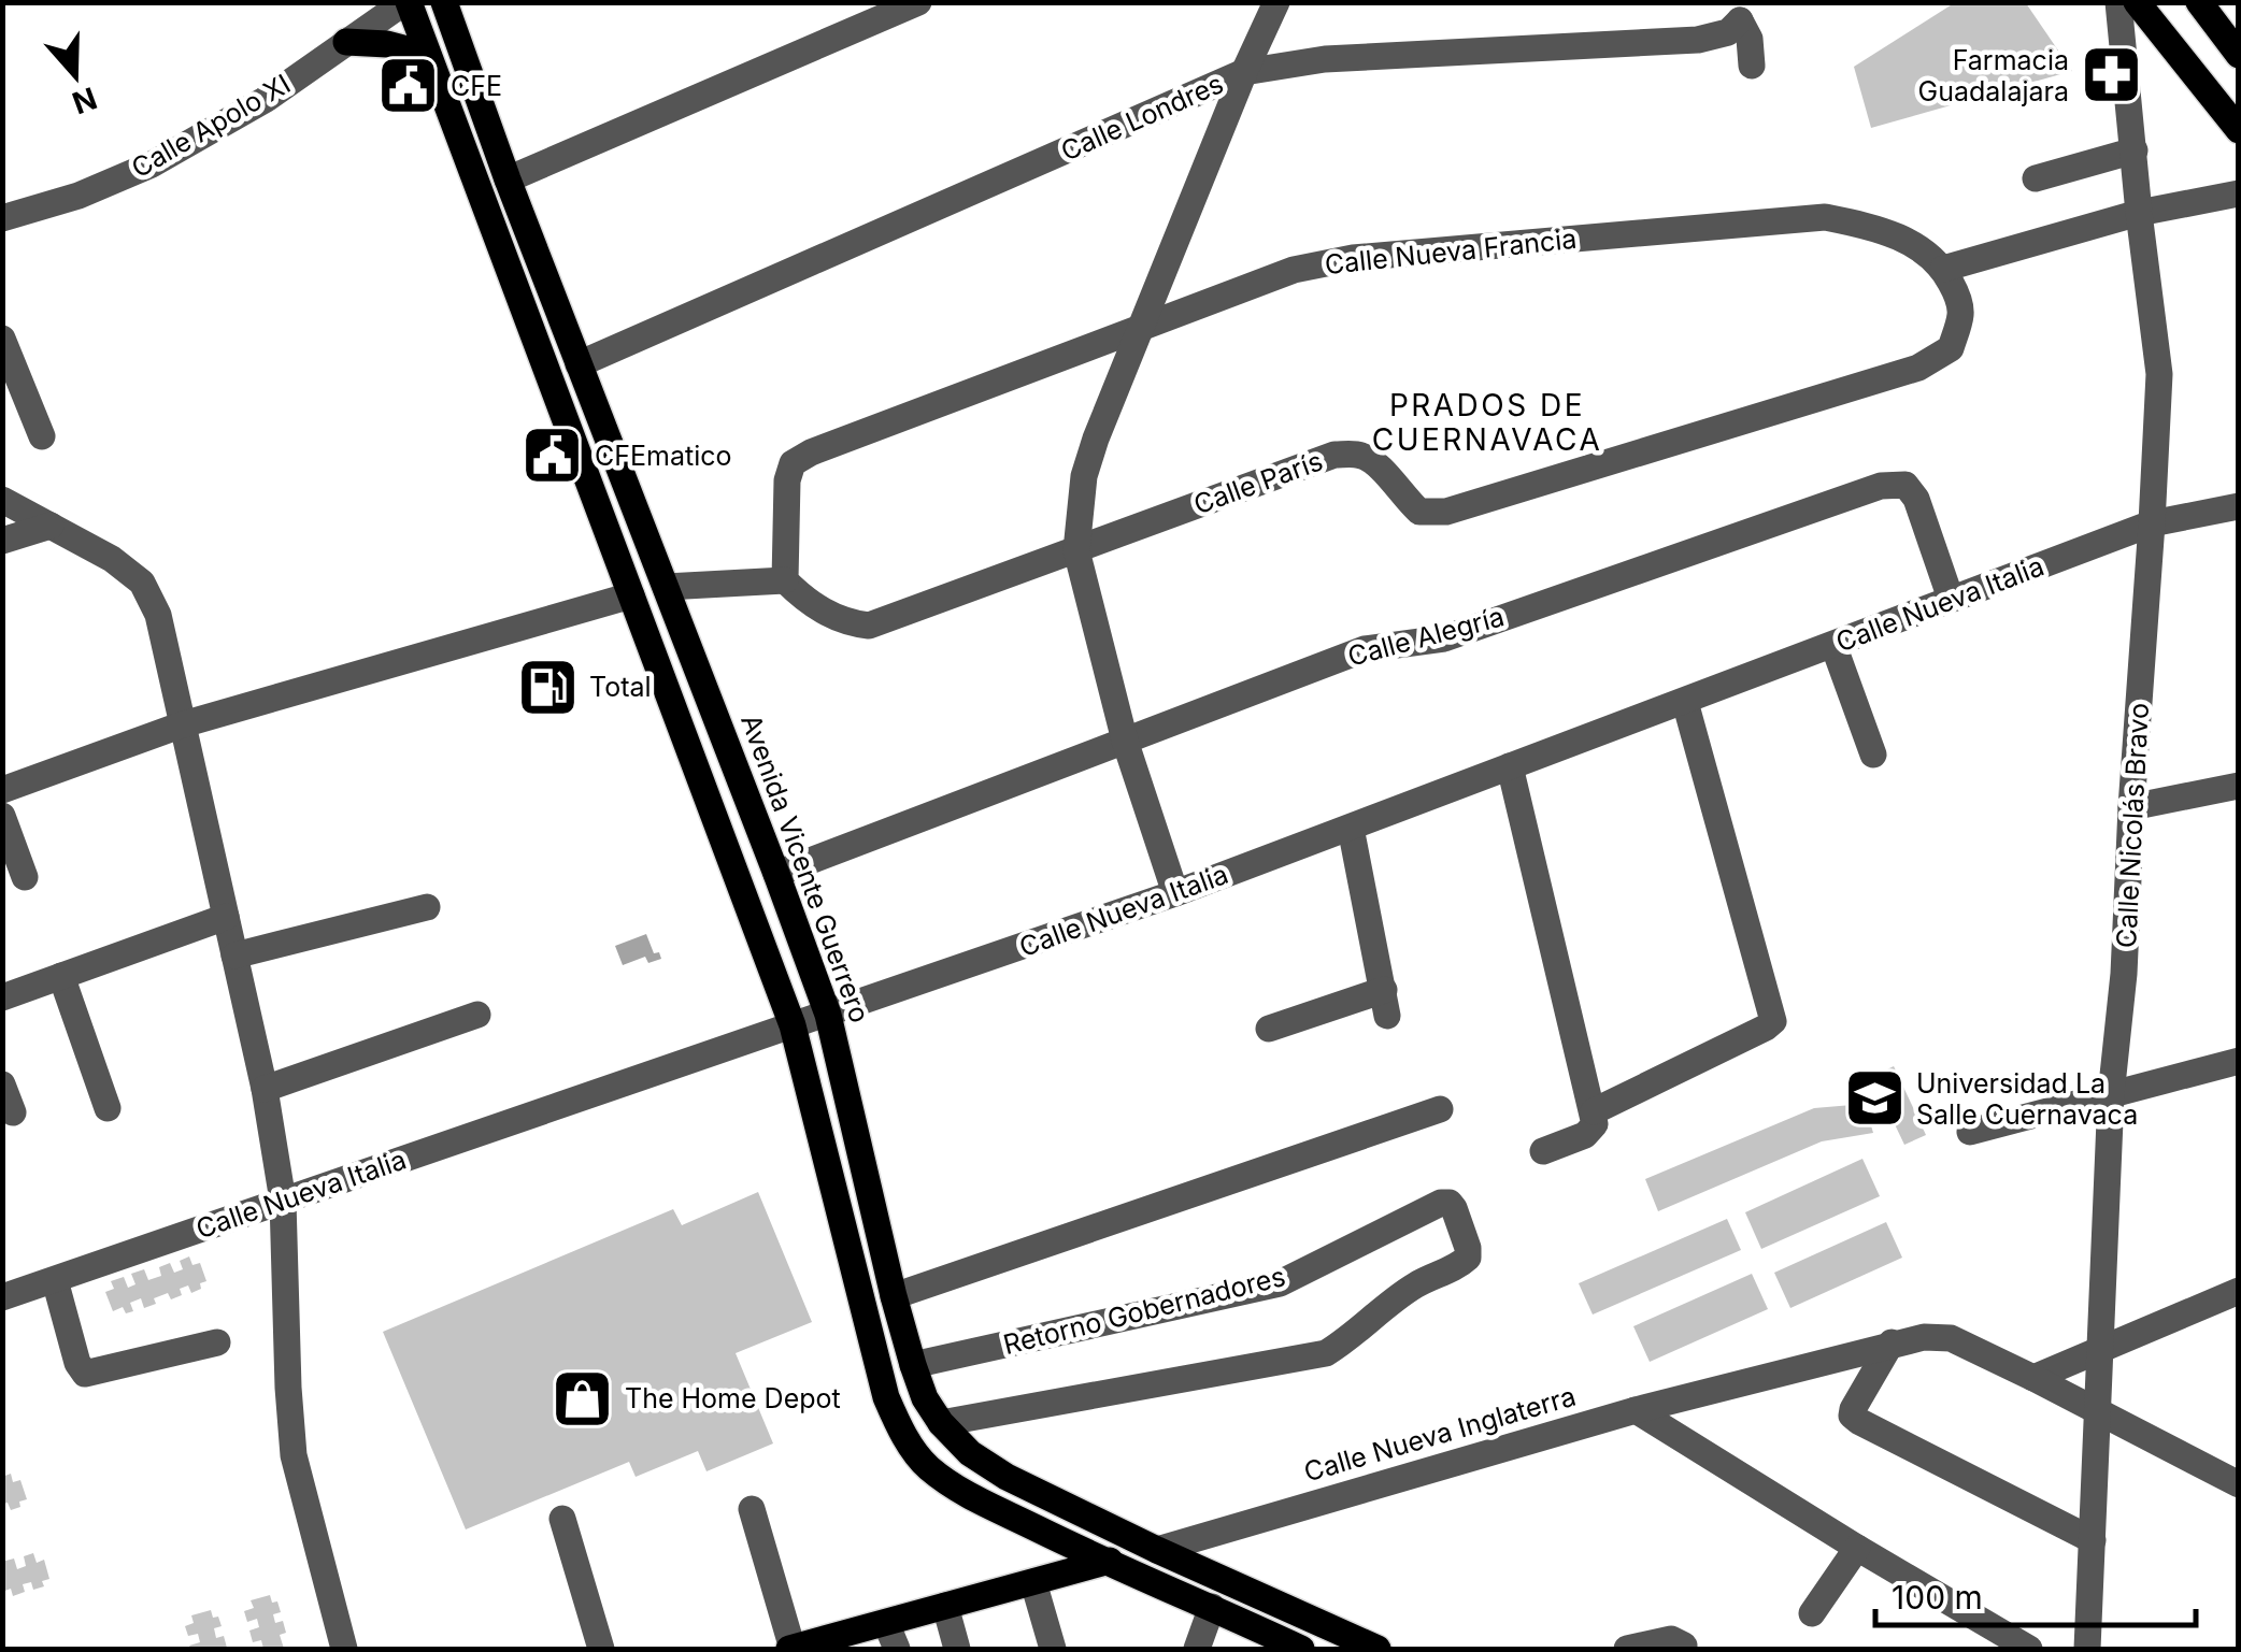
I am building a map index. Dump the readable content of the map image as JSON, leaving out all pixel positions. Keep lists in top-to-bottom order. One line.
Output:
{"streets":{"main road":["Avenida Vicente Guerrero","Calle Nueva Inglaterra"],"street":["Calle Londres","Calle Apolo XI","Calle Nueva Francia","Calle París","Calle Nueva Italia","Calle Alegría","Calle Nicolás Bravo","Retorno Gobernadores"]},"crossings":[["Calle Londres","Avenida Vicente Guerrero"],["Calle Nueva Francia","Calle París"],["Calle Nueva Italia","Calle Alegría"],["Calle Nueva Italia","Calle Nicolás Bravo"],["Calle Nueva Italia","Avenida Vicente Guerrero"],["Calle Alegría","Avenida Vicente Guerrero"],["Calle Nicolás Bravo","Calle Nueva Inglaterra"],["Avenida Vicente Guerrero","Retorno Gobernadores"],["Avenida Vicente Guerrero","Calle Nueva Inglaterra"]],"districts":["PRADOS DE CUERNAVACA"],"places":{"pharmacy":["Farmacia Guadalajara"],"public building":["CFE","CFEmatico"],"fuel station":["Total"],"school or university":["Universidad La Salle Cuernavaca"],"shop":["The Home Depot"]},"scale_bar":"100 m","north":"bottom"}
